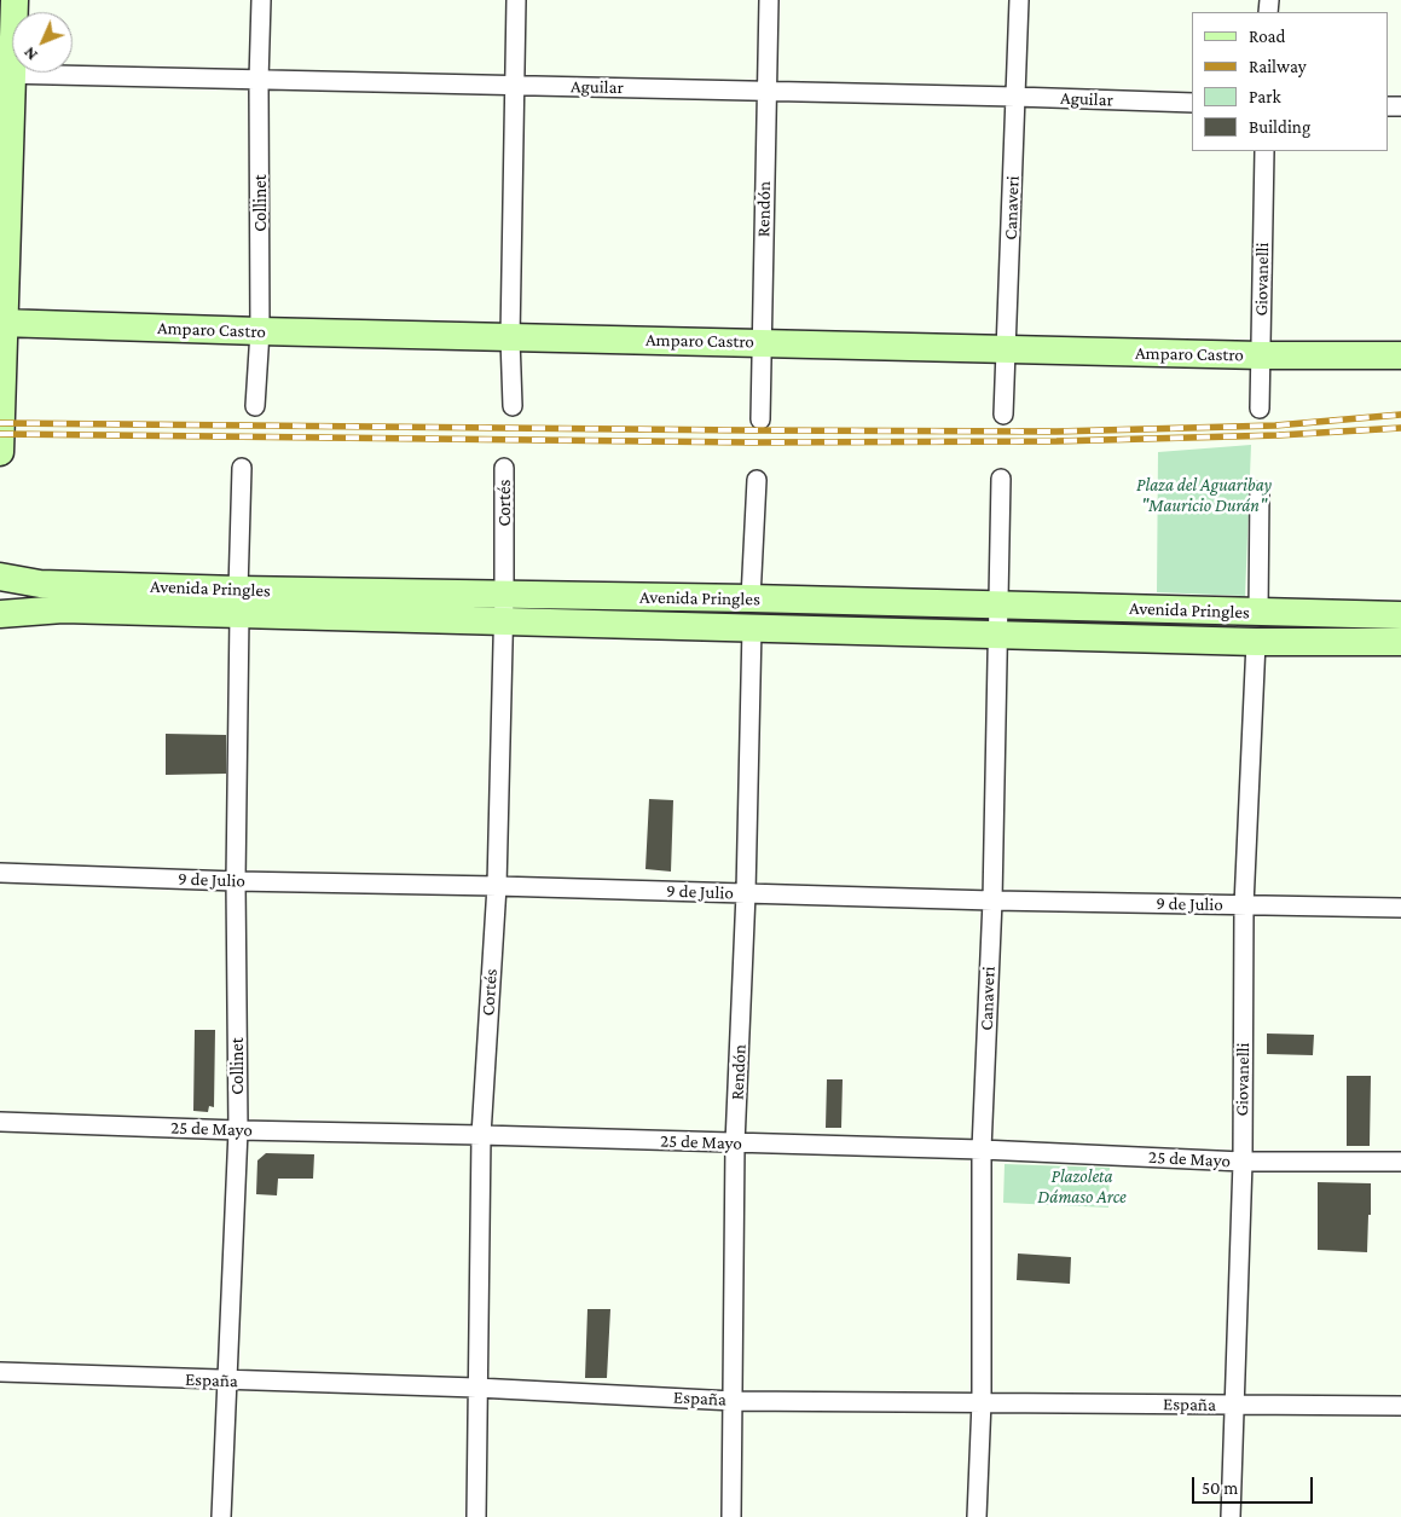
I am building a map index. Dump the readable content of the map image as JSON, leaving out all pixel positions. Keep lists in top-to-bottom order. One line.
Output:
{"streets":{"main road":["Amparo Castro","Avenida Pringles"],"street":["Aguilar","Collinet","Canaveri","Rendón","Giovanelli","Cortés","9 de Julio","25 de Mayo","España"]},"crossings":[["Aguilar","Collinet"],["Aguilar","Canaveri"],["Aguilar","Rendón"],["Collinet","Amparo Castro"],["Collinet","Avenida Pringles"],["Collinet","9 de Julio"],["Collinet","25 de Mayo"],["Collinet","España"],["Canaveri","Amparo Castro"],["Canaveri","Avenida Pringles"],["Canaveri","9 de Julio"],["Canaveri","25 de Mayo"],["Canaveri","España"],["Rendón","Amparo Castro"],["Rendón","Avenida Pringles"],["Rendón","9 de Julio"],["Rendón","25 de Mayo"],["Rendón","España"],["Giovanelli","Amparo Castro"],["Giovanelli","Avenida Pringles"],["Giovanelli","9 de Julio"],["Giovanelli","25 de Mayo"],["Giovanelli","España"],["Cortés","Avenida Pringles"],["Cortés","9 de Julio"],["Cortés","25 de Mayo"],["Cortés","España"]],"parks":["Plaza del Aguaribay \"Mauricio Durán\"","Plazoleta Dámaso Arce"],"legend":["Road","Railway","Park","Building"],"scale_bar":"50 m","north":"bottom left"}
